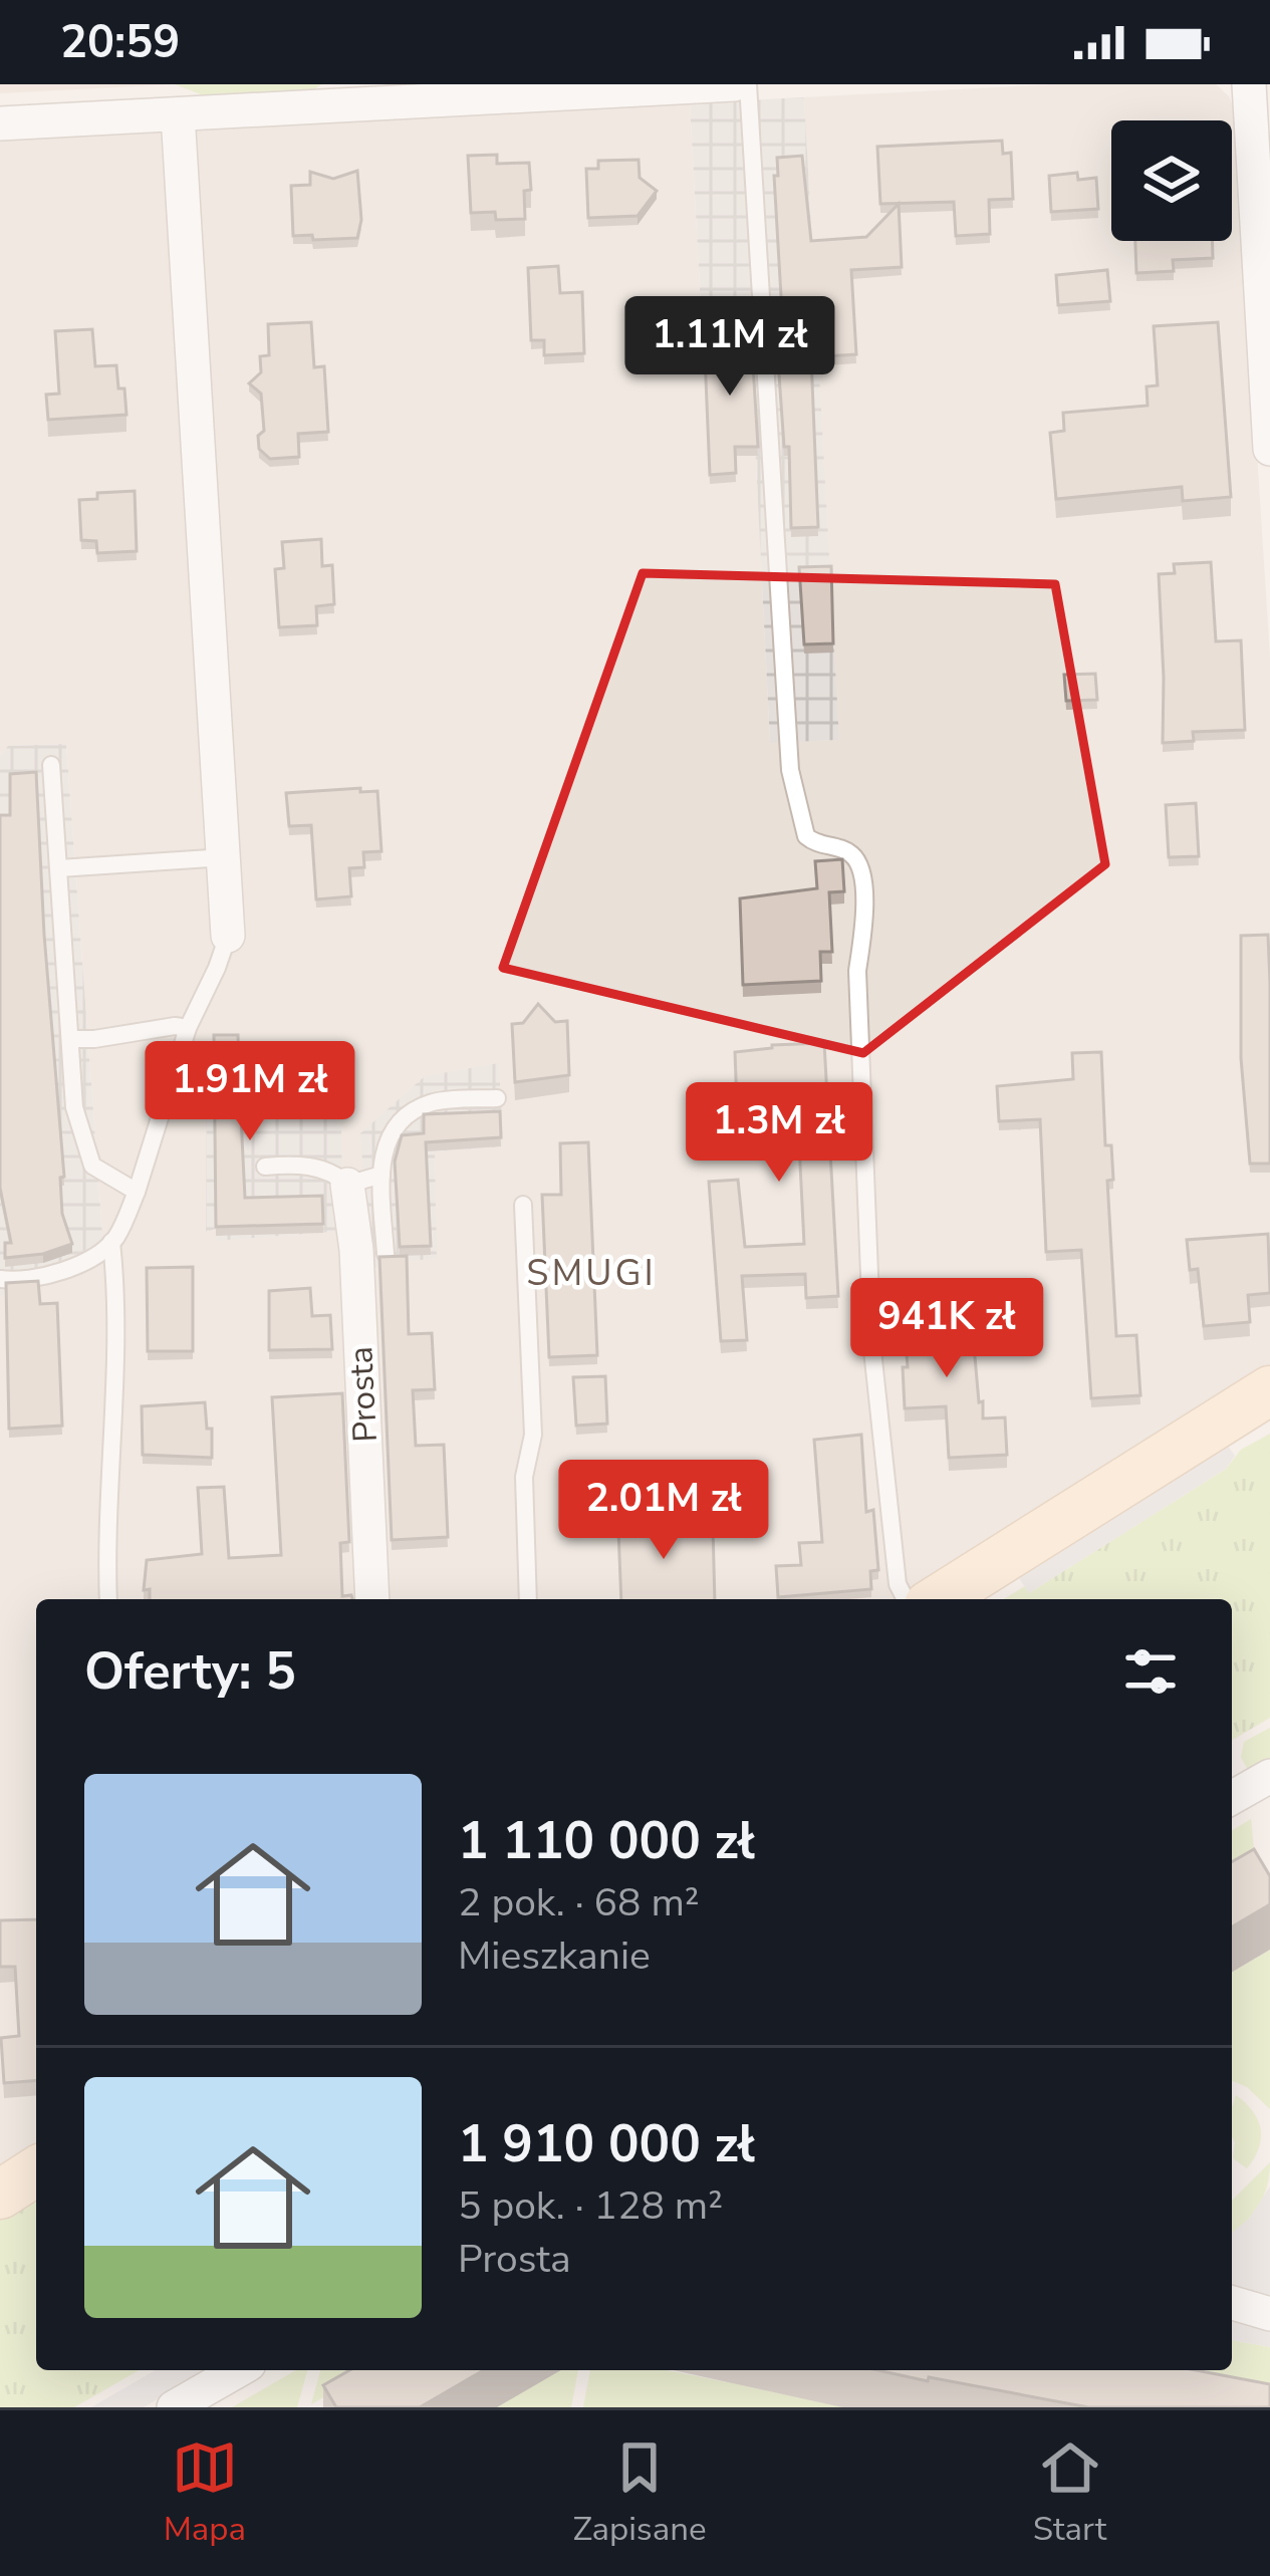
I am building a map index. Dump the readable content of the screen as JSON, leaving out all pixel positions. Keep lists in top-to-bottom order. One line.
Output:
{"streets":{"street":["Prosta"]},"districts":["SMUGI"],"page":{"status":"20:59","price":["1.11M zł","1.91M zł","1.3M zł","941K zł","2.01M zł"],"heading":"Oferty: 5","list":[{"name":"1 110 000 zł","note":"2 pok. · 68 m² · Mieszkanie"},{"name":"1 910 000 zł","note":"5 pok. · 128 m² · Prosta"}],"tabs":["Mapa","Zapisane","Start"]}}
